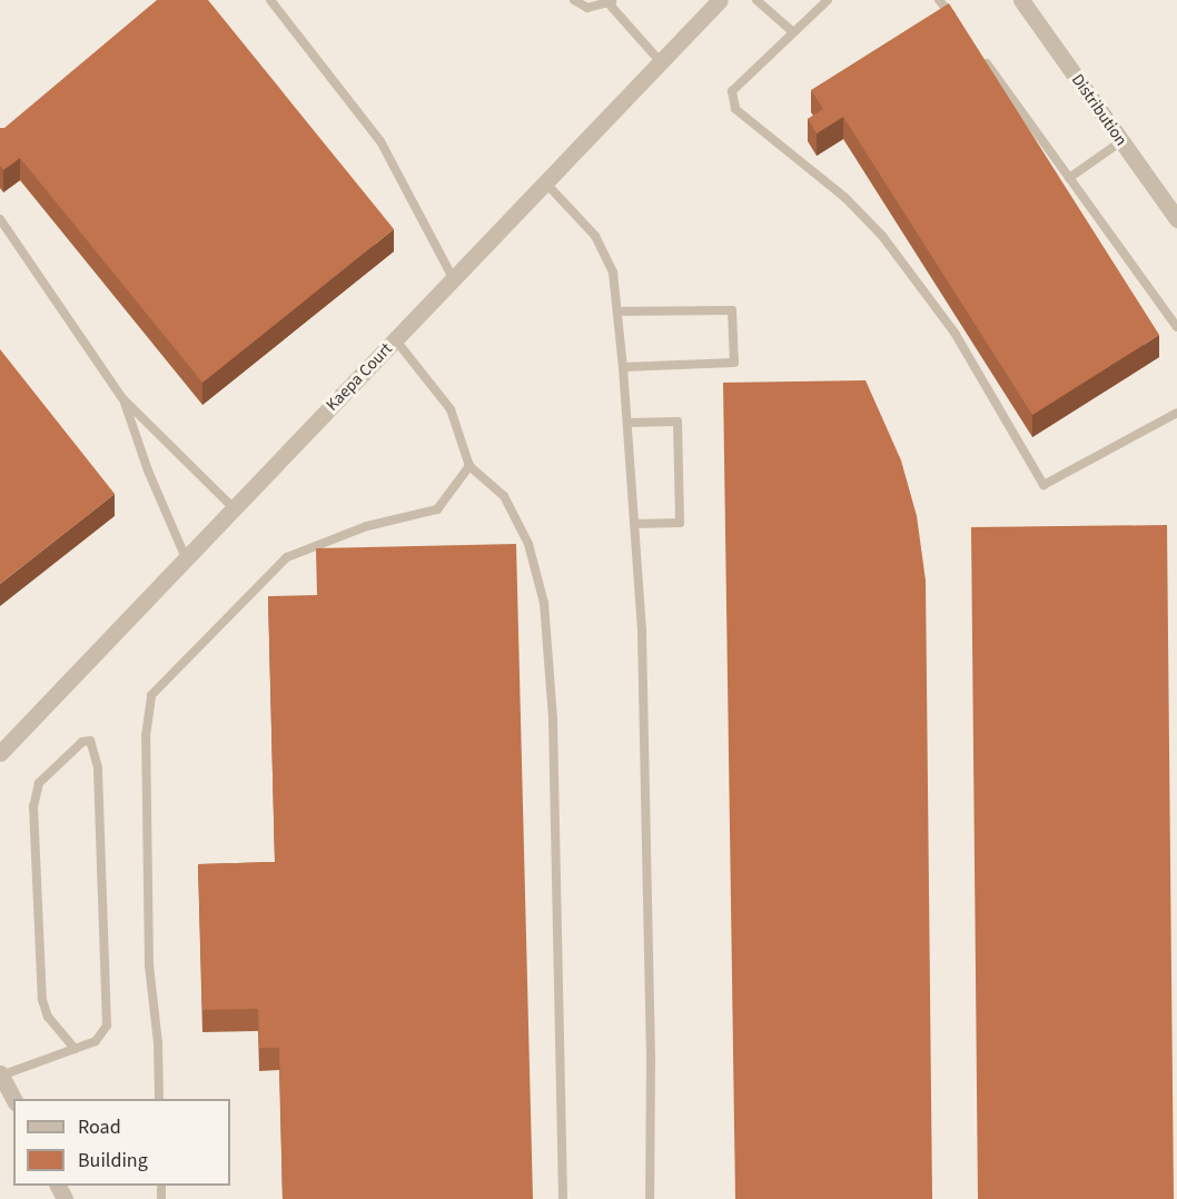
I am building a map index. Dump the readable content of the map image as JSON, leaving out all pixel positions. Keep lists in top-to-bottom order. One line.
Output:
{"streets":{"street":["Distribution","Kaepa Court"]},"legend":["Road","Building"]}
